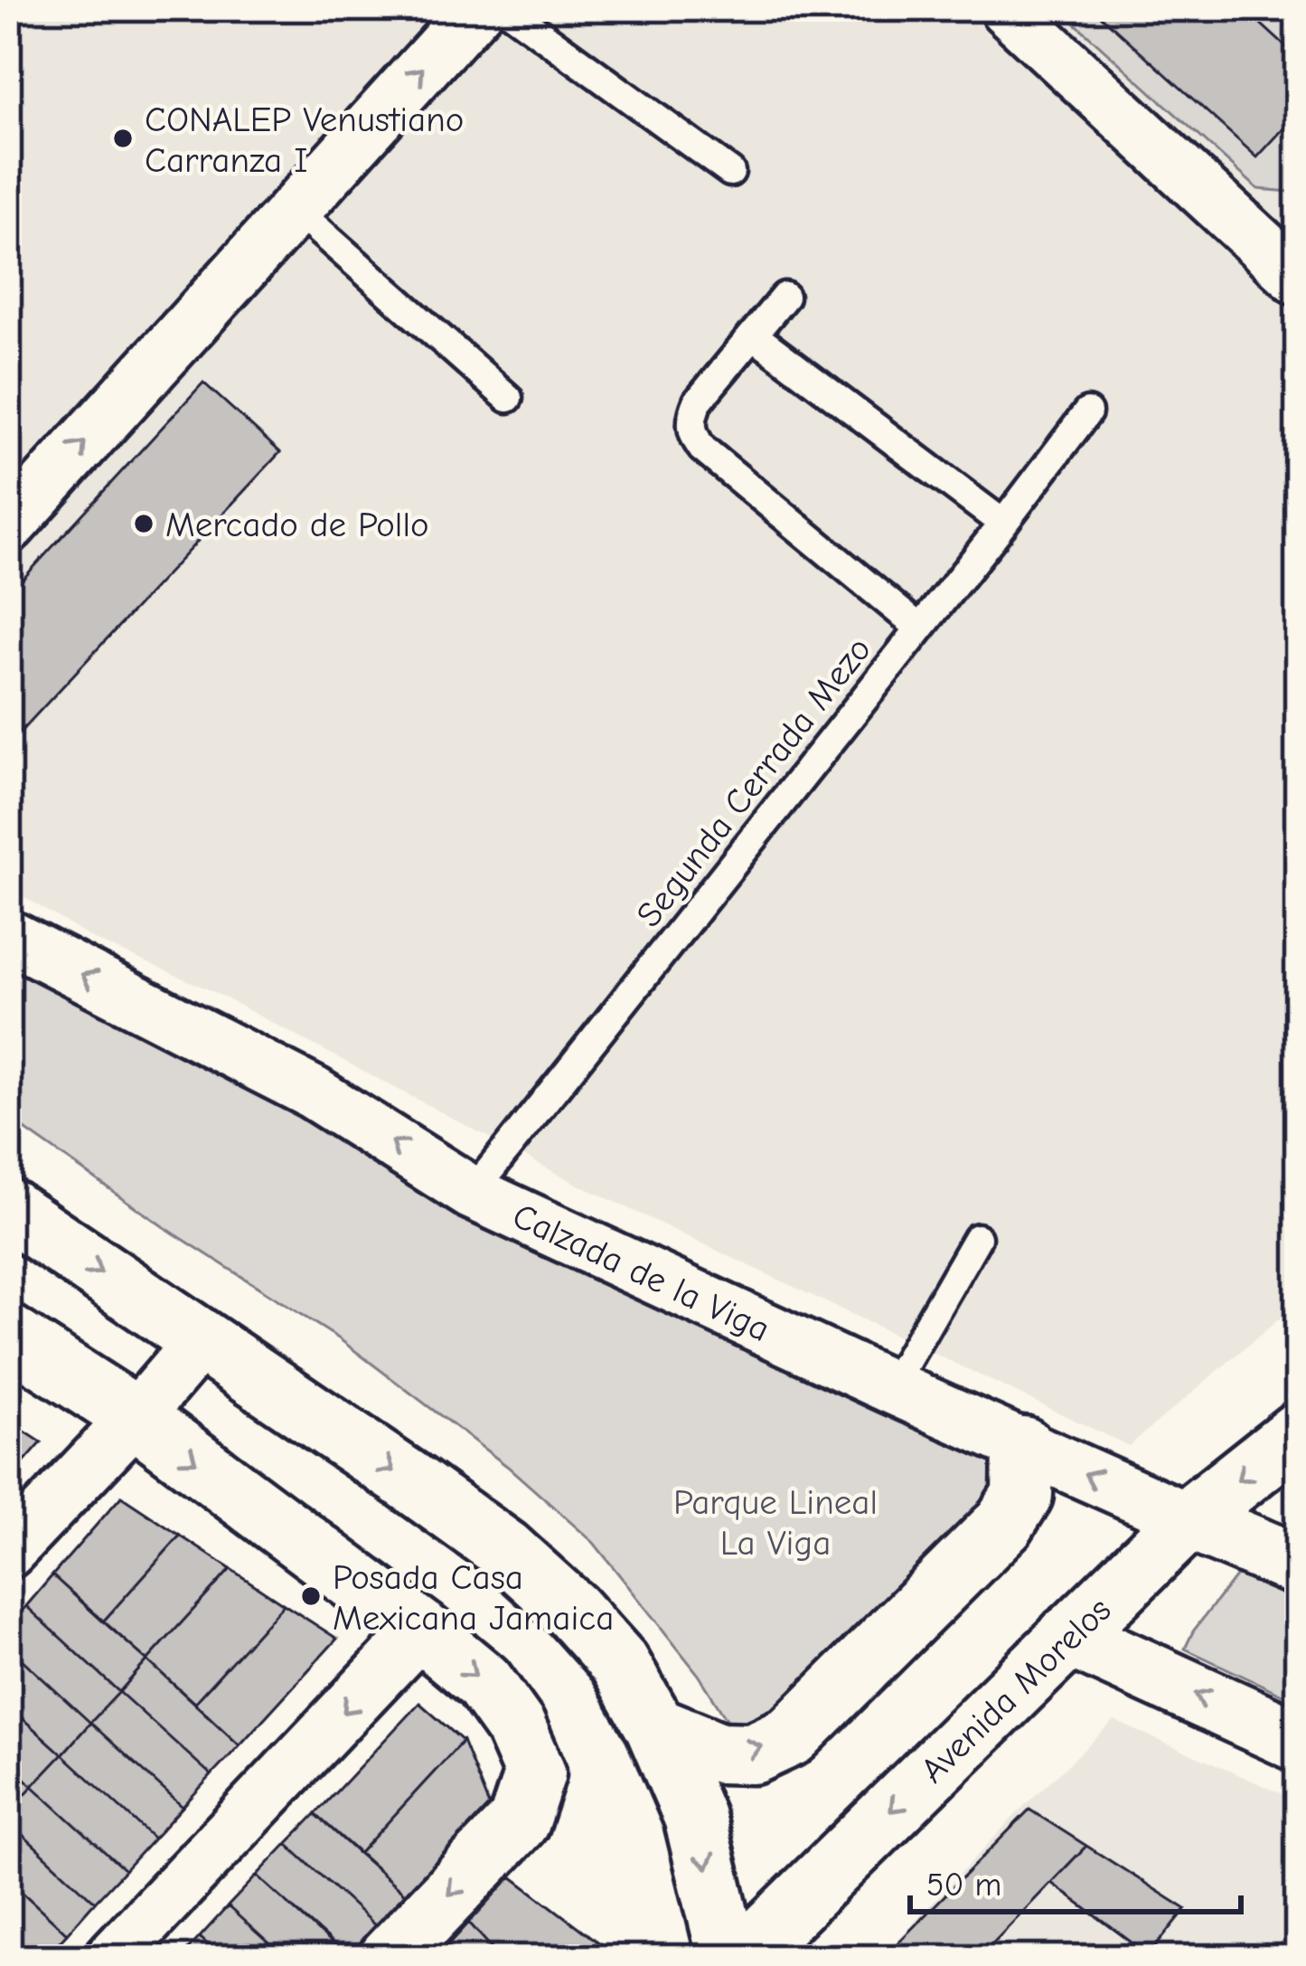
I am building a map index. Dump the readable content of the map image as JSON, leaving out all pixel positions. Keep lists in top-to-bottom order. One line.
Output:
{"streets":{"main road":["Calzada de la Viga","Avenida Morelos"],"lane":["Segunda Cerrada Mezo"]},"crossings":[["Segunda Cerrada Mezo","Calzada de la Viga"],["Calzada de la Viga","Avenida Morelos"]],"one_way":["Calzada de la Viga","Avenida Morelos"],"parks":["Parque Lineal La Viga"],"places":["CONALEP Venustiano Carranza I","Mercado de Pollo","Posada Casa Mexicana Jamaica"],"scale_bar":"50 m"}
